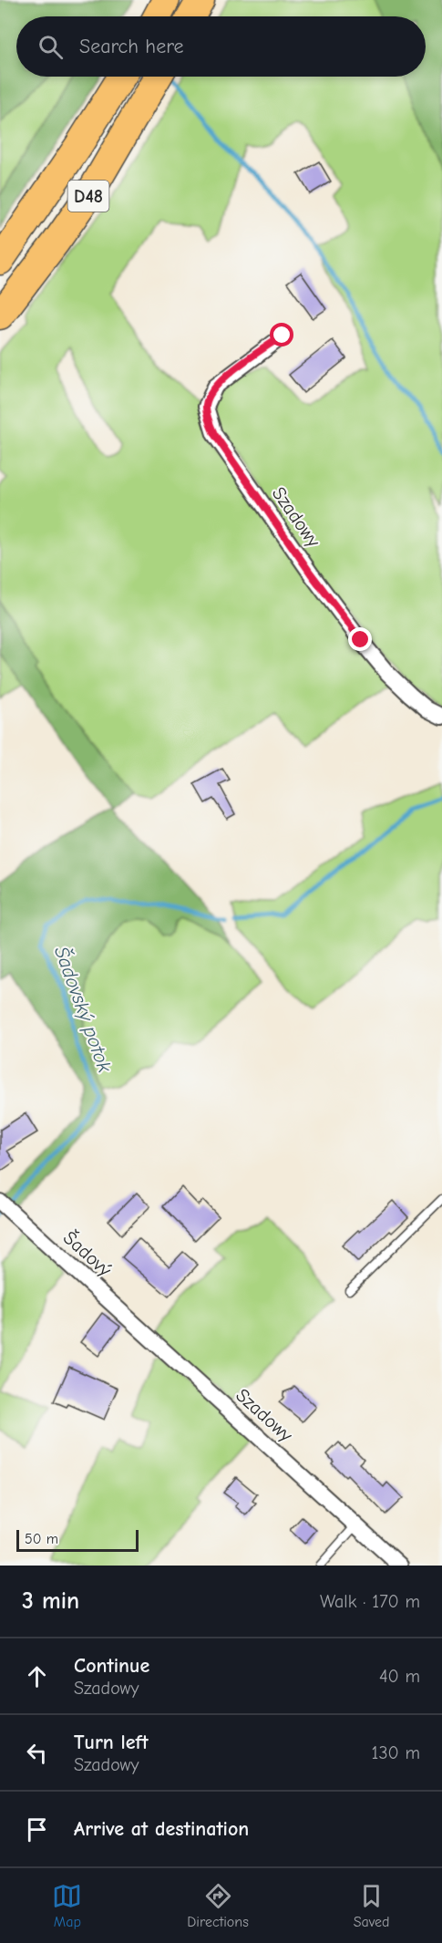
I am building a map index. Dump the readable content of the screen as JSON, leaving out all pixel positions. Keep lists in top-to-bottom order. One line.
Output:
{"streets":{"highway":["D48"],"street":["Szadowy","Šadový"]},"crossings":[["Szadowy","Šadový"]],"water":["Šadovský potok"],"scale_bar":"50 m","page":{"search":"Search here","scale":"50 m","heading":["3 min","Walk · 170 m"],"list":[["Continue","Szadowy","40 m"],["Turn left","Szadowy","130 m"],"Arrive at destination"],"nav":["Map","Directions","Saved"]}}
